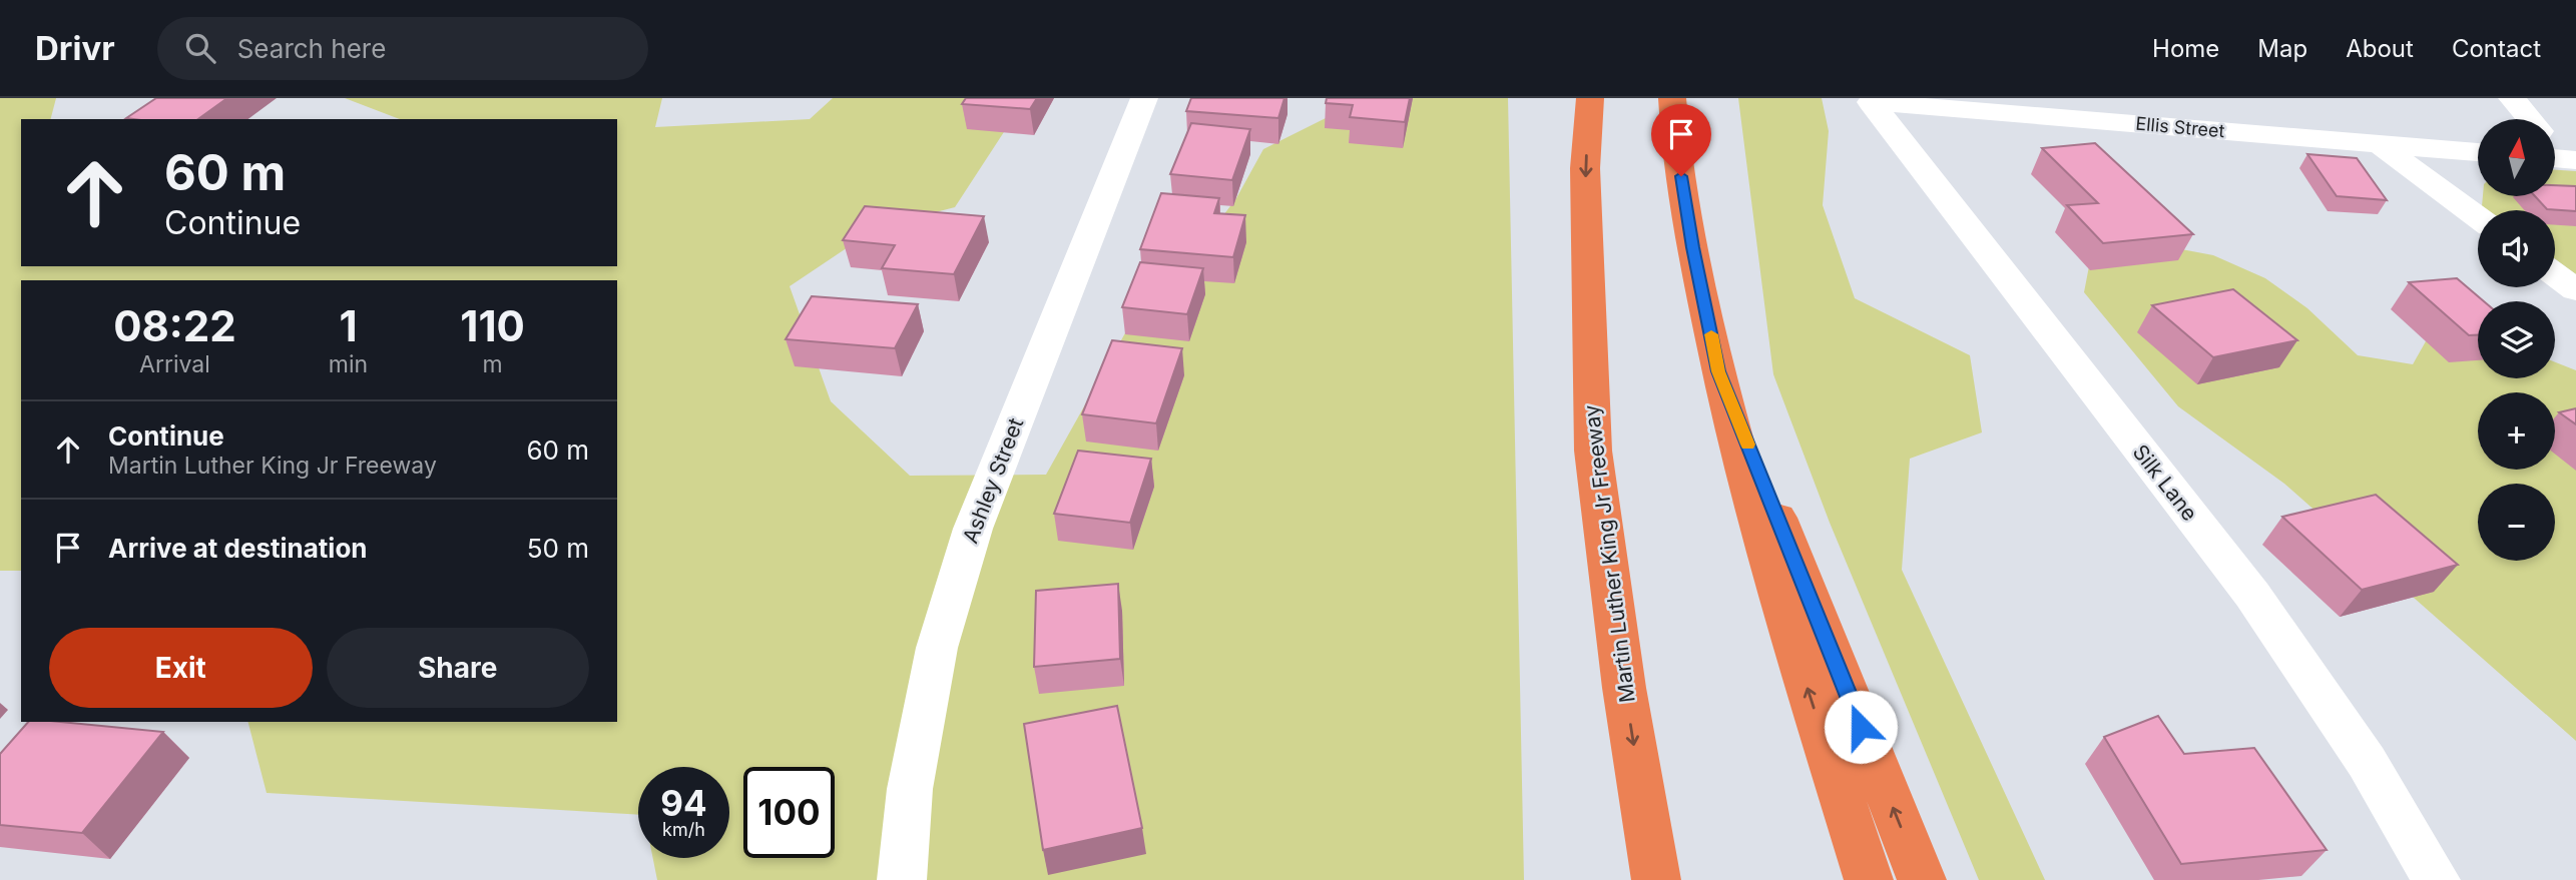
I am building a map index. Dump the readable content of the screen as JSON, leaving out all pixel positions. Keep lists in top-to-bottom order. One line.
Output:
{"streets":{"highway":["Martin Luther King Jr Freeway"],"street":["Ellis Street","Ashley Street","Silk Lane"]},"crossings":[["Ellis Street","Silk Lane"]],"north":"top","page":{"header":"Drivr","search":"Search here","nav":["Home","Map","About","Contact"],"map_buttons":["+","−"],"turn":["60 m","Continue"],"eta":["08:22","Arrival","1","min","110","m"],"list":[{"name":"Continue","note":"Martin Luther King Jr Freeway","value":"60 m"},{"name":"Arrive at destination","value":"50 m"}],"buttons":["Exit","Share"],"speed":"94 km/h","limit":"100"}}
